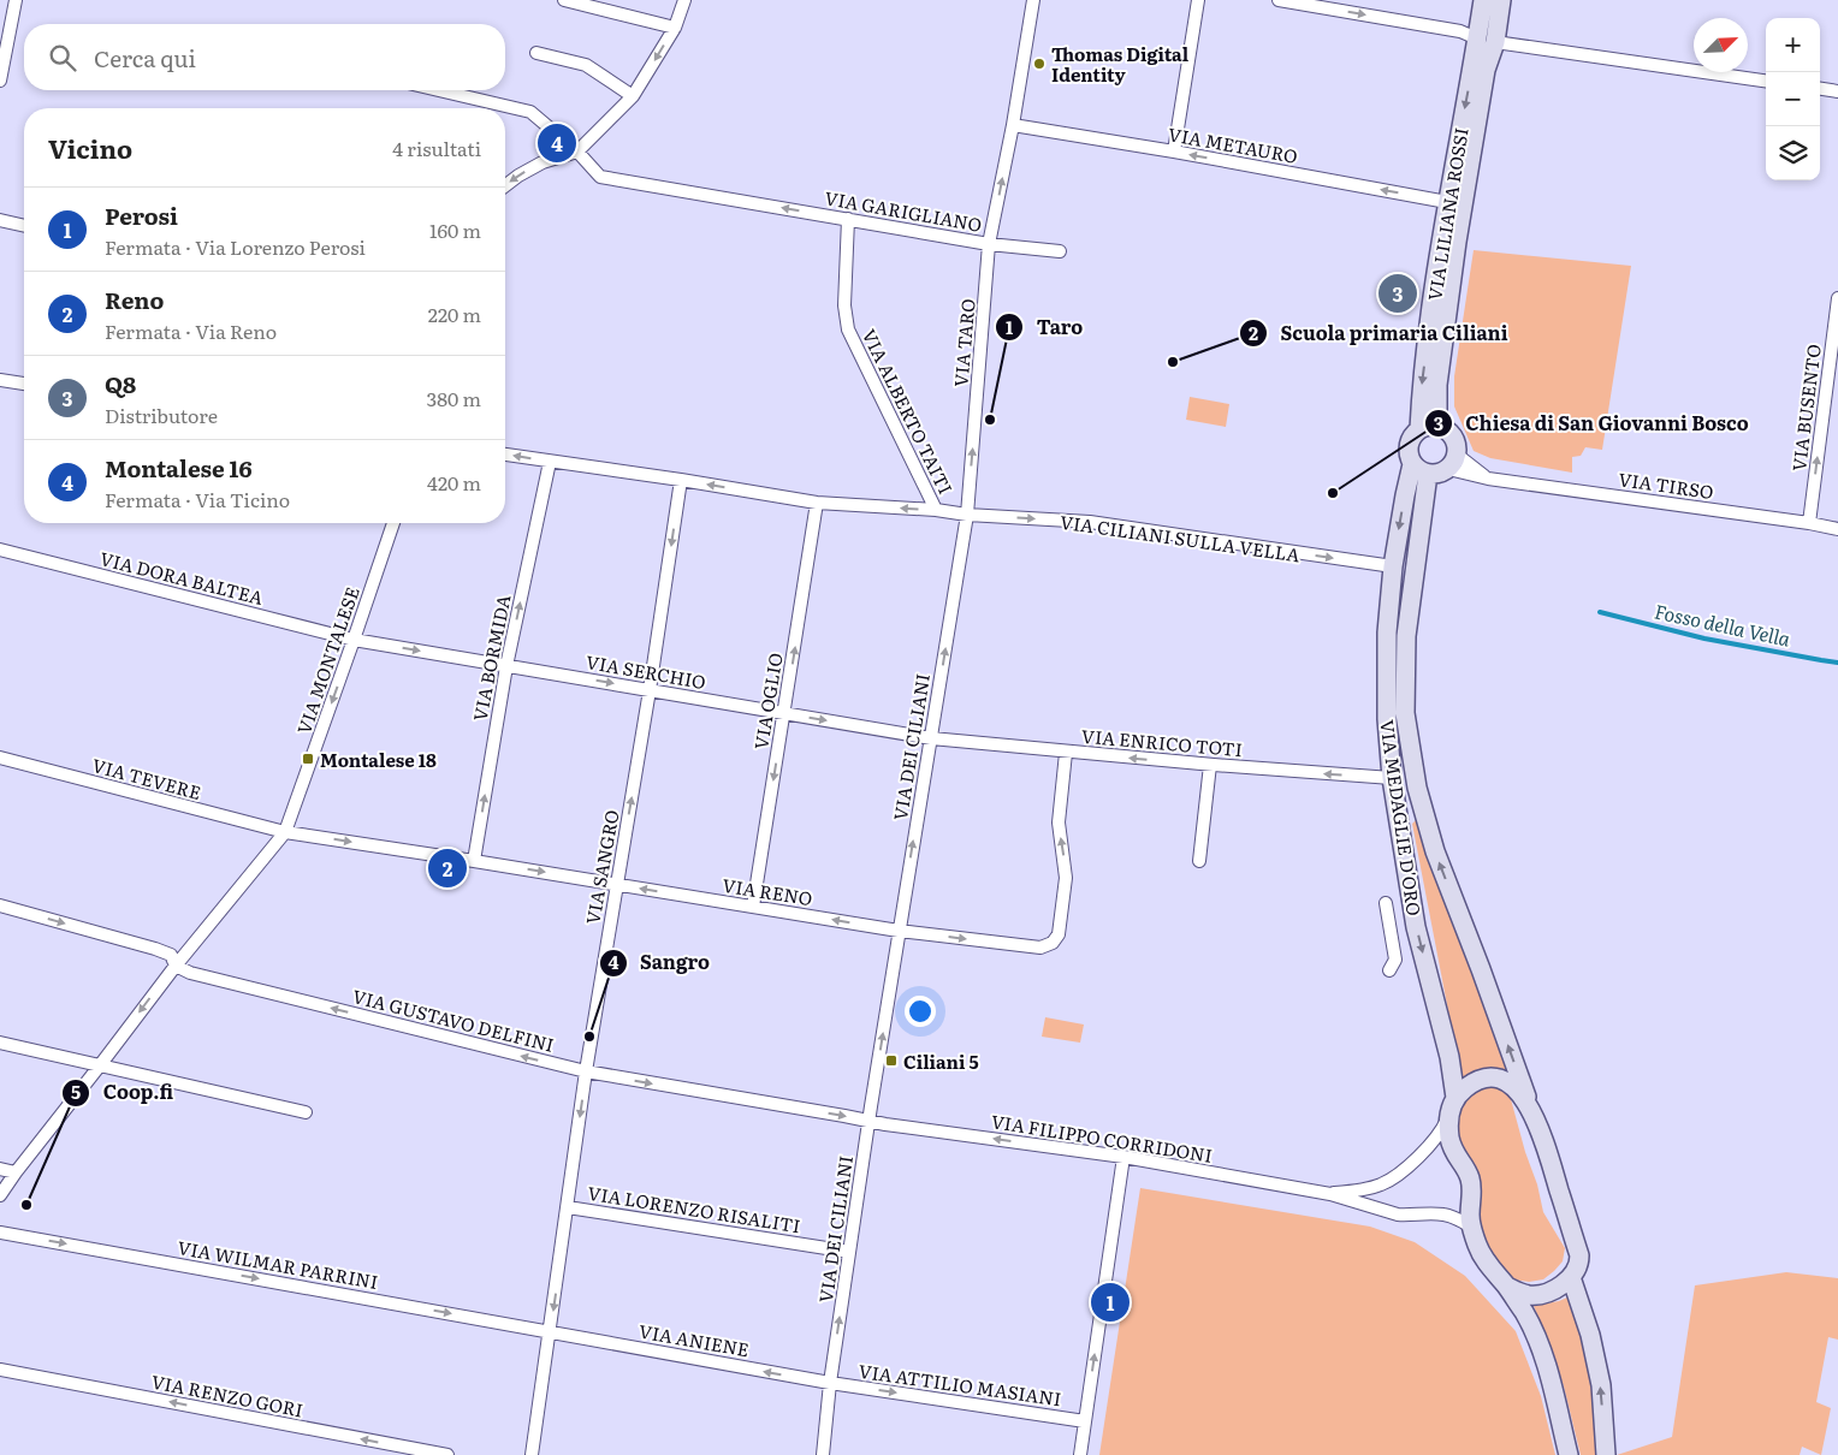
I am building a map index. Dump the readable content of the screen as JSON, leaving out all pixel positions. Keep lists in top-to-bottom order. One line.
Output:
{"streets":{"street":["VIA METAURO","VIA GARIGLIANO","VIA LILIANA ROSSI","VIA TARO","VIA BUSENTO","VIA ALBERTO TAITI","VIA TIRSO","VIA CILIANI SULLA VELLA","VIA DORA BALTEA","VIA BORMIDA","VIA MONTALESE","VIA SERCHIO","VIA OGLIO","VIA ENRICO TOTI","VIA DEI CILIANI","VIA TEVERE","VIA MEDAGLIE D'ORO","VIA SANGRO","VIA RENO","VIA GUSTAVO DELFINI","VIA FILIPPO CORRIDONI","VIA LORENZO RISALITI","VIA WILMAR PARRINI","VIA ANIENE","VIA ATTILIO MASIANI","VIA RENZO GORI"]},"crossings":[["VIA METAURO","VIA GARIGLIANO"],["VIA METAURO","VIA LILIANA ROSSI"],["VIA GARIGLIANO","VIA TARO"],["VIA GARIGLIANO","VIA ALBERTO TAITI"],["VIA LILIANA ROSSI","VIA TIRSO"],["VIA LILIANA ROSSI","VIA MEDAGLIE D'ORO"],["VIA TARO","VIA CILIANI SULLA VELLA"],["VIA TARO","VIA DEI CILIANI"],["VIA BUSENTO","VIA TIRSO"],["VIA TIRSO","VIA MEDAGLIE D'ORO"],["VIA CILIANI SULLA VELLA","VIA DEI CILIANI"],["VIA CILIANI SULLA VELLA","VIA MEDAGLIE D'ORO"],["VIA DORA BALTEA","VIA MONTALESE"],["VIA DORA BALTEA","VIA SERCHIO"],["VIA BORMIDA","VIA SERCHIO"],["VIA BORMIDA","VIA RENO"],["VIA MONTALESE","VIA SERCHIO"],["VIA MONTALESE","VIA TEVERE"],["VIA MONTALESE","VIA RENO"],["VIA MONTALESE","VIA GUSTAVO DELFINI"],["VIA SERCHIO","VIA OGLIO"],["VIA SERCHIO","VIA ENRICO TOTI"],["VIA SERCHIO","VIA DEI CILIANI"],["VIA SERCHIO","VIA SANGRO"],["VIA OGLIO","VIA RENO"],["VIA ENRICO TOTI","VIA DEI CILIANI"],["VIA ENRICO TOTI","VIA MEDAGLIE D'ORO"],["VIA ENRICO TOTI","VIA RENO"],["VIA DEI CILIANI","VIA RENO"],["VIA DEI CILIANI","VIA GUSTAVO DELFINI"],["VIA DEI CILIANI","VIA FILIPPO CORRIDONI"],["VIA DEI CILIANI","VIA LORENZO RISALITI"],["VIA DEI CILIANI","VIA ANIENE"],["VIA DEI CILIANI","VIA ATTILIO MASIANI"],["VIA TEVERE","VIA RENO"],["VIA MEDAGLIE D'ORO","VIA FILIPPO CORRIDONI"],["VIA SANGRO","VIA RENO"],["VIA SANGRO","VIA GUSTAVO DELFINI"],["VIA SANGRO","VIA LORENZO RISALITI"],["VIA SANGRO","VIA WILMAR PARRINI"],["VIA SANGRO","VIA ANIENE"],["VIA GUSTAVO DELFINI","VIA FILIPPO CORRIDONI"],["VIA WILMAR PARRINI","VIA ANIENE"],["VIA ANIENE","VIA ATTILIO MASIANI"]],"one_way":["VIA METAURO","VIA TARO","VIA BUSENTO","VIA CILIANI SULLA VELLA","VIA BORMIDA","VIA MONTALESE","VIA SERCHIO","VIA ENRICO TOTI","VIA DEI CILIANI","VIA WILMAR PARRINI","VIA ANIENE","VIA ATTILIO MASIANI","VIA RENZO GORI"],"water":["Fosso della Vella"],"places":{"other":["Thomas Digital Identity","Scuola primaria Ciliani","Taro","Chiesa di San Giovanni Bosco","Sangro","Coop.fi"],"transit":["Montalese 18","Ciliani 5"]},"north":"top right","page":{"map_buttons":["+","−"],"search":"Cerca qui","heading":["Vicino","4 risultati"],"pins":["4","3","2","1"],"list":[{"mark":"1","name":"Perosi","note":"Fermata · Via Lorenzo Perosi","value":"160 m"},{"mark":"2","name":"Reno","note":"Fermata · Via Reno","value":"220 m"},{"mark":"3","name":"Q8","note":"Distributore","value":"380 m"},{"mark":"4","name":"Montalese 16","note":"Fermata · Via Ticino","value":"420 m"}]}}
